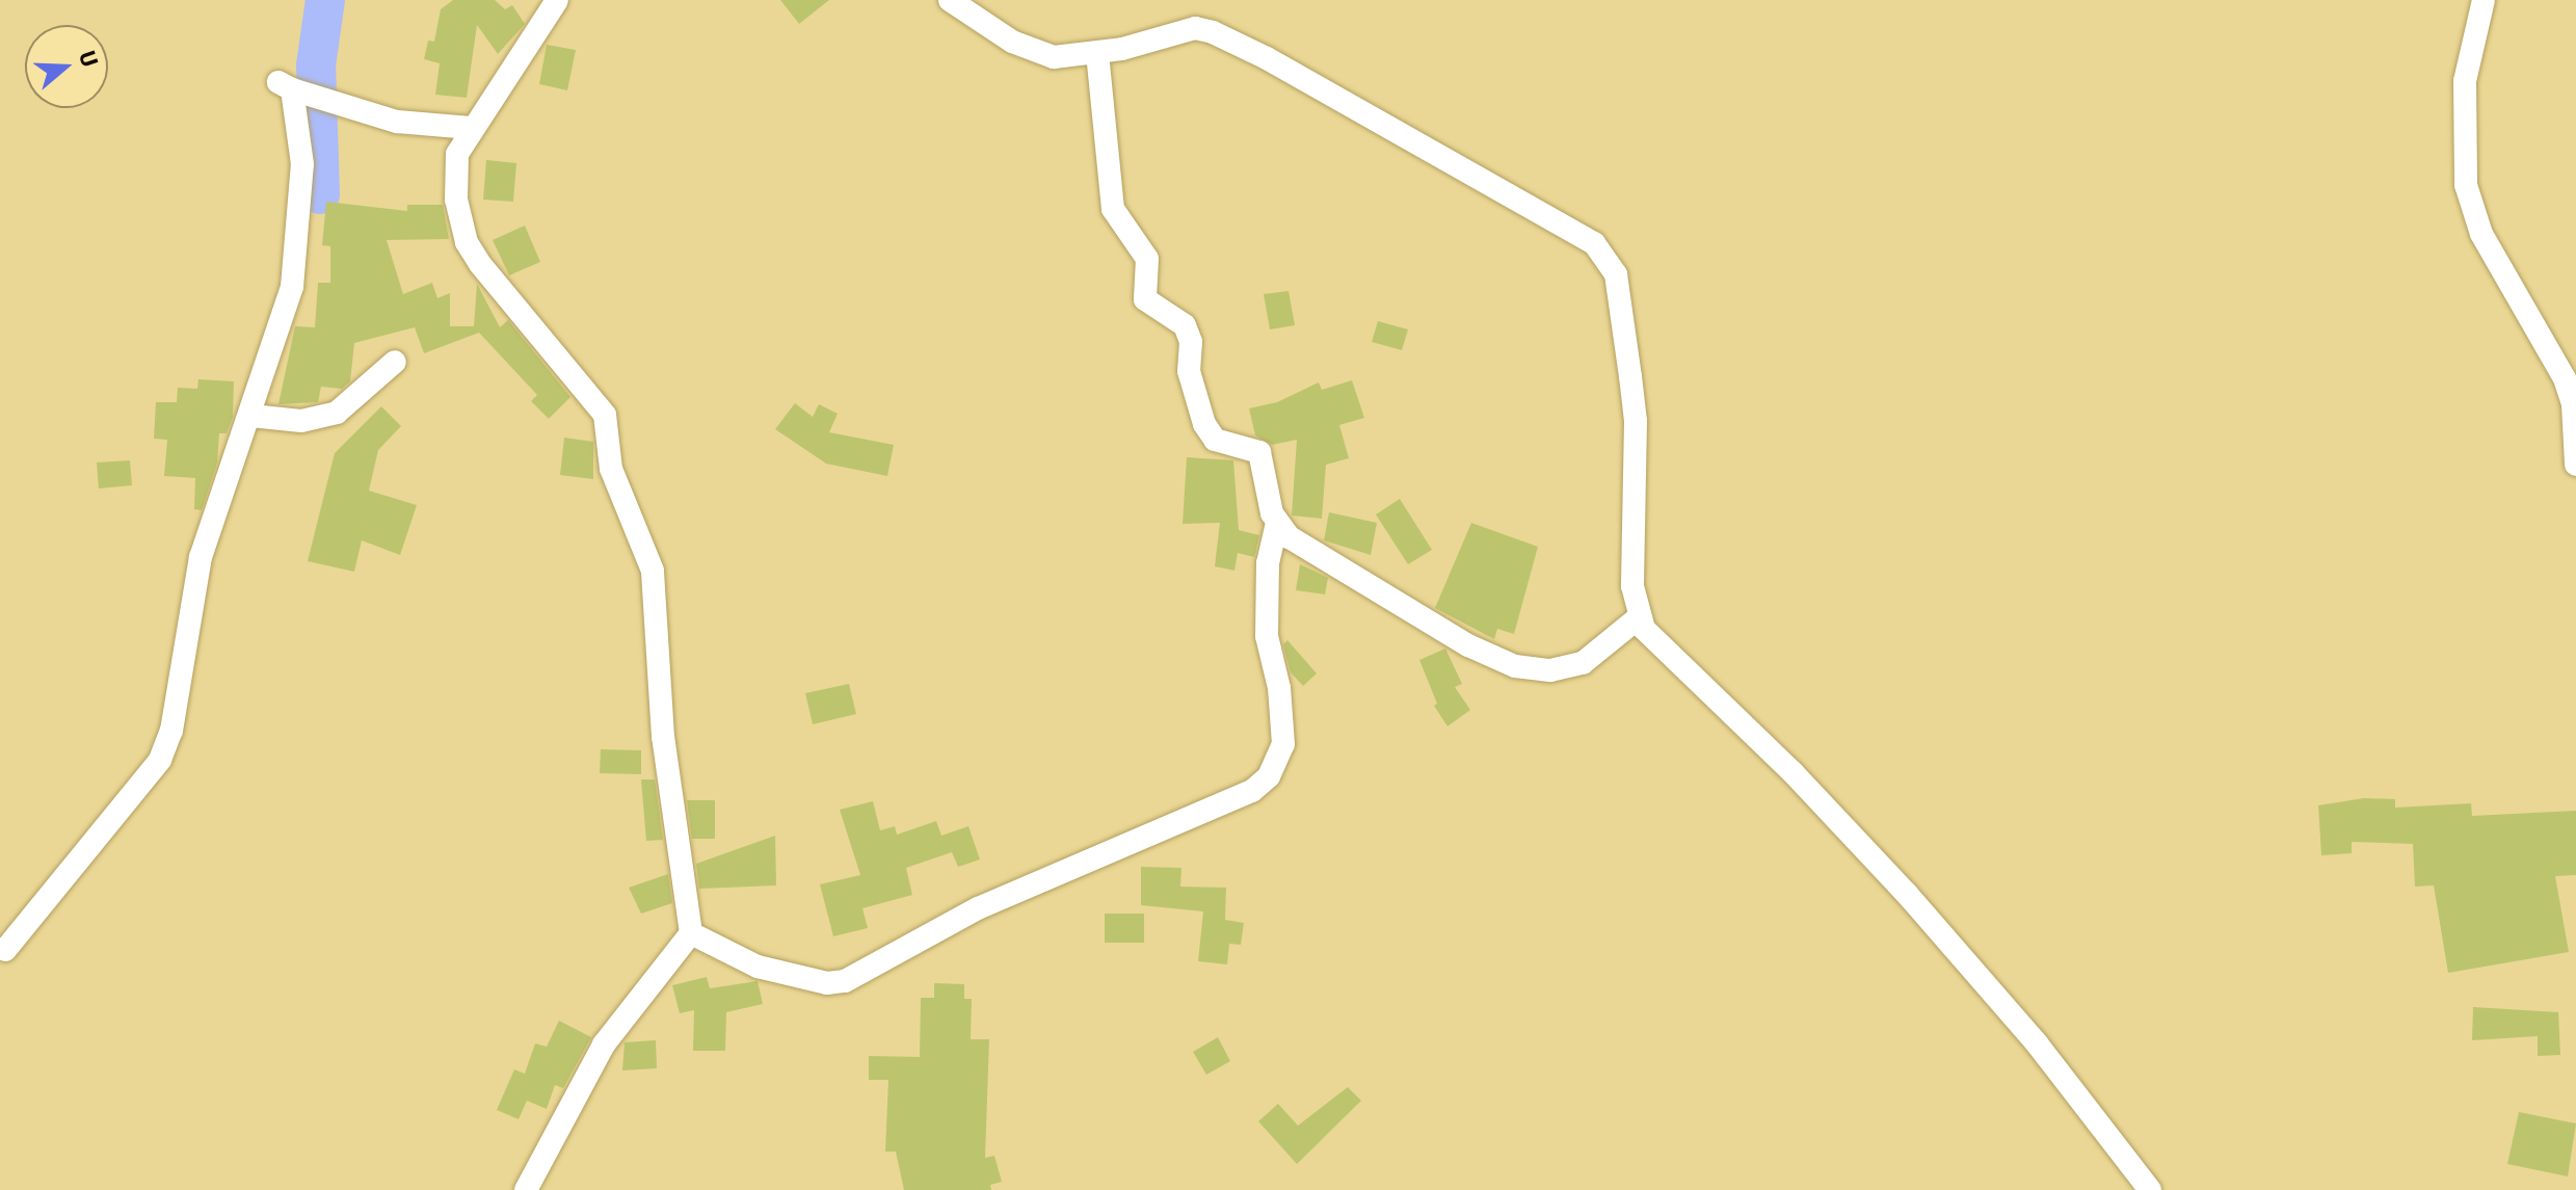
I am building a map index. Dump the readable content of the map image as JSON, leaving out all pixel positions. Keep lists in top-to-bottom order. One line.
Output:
{"north":"right"}
